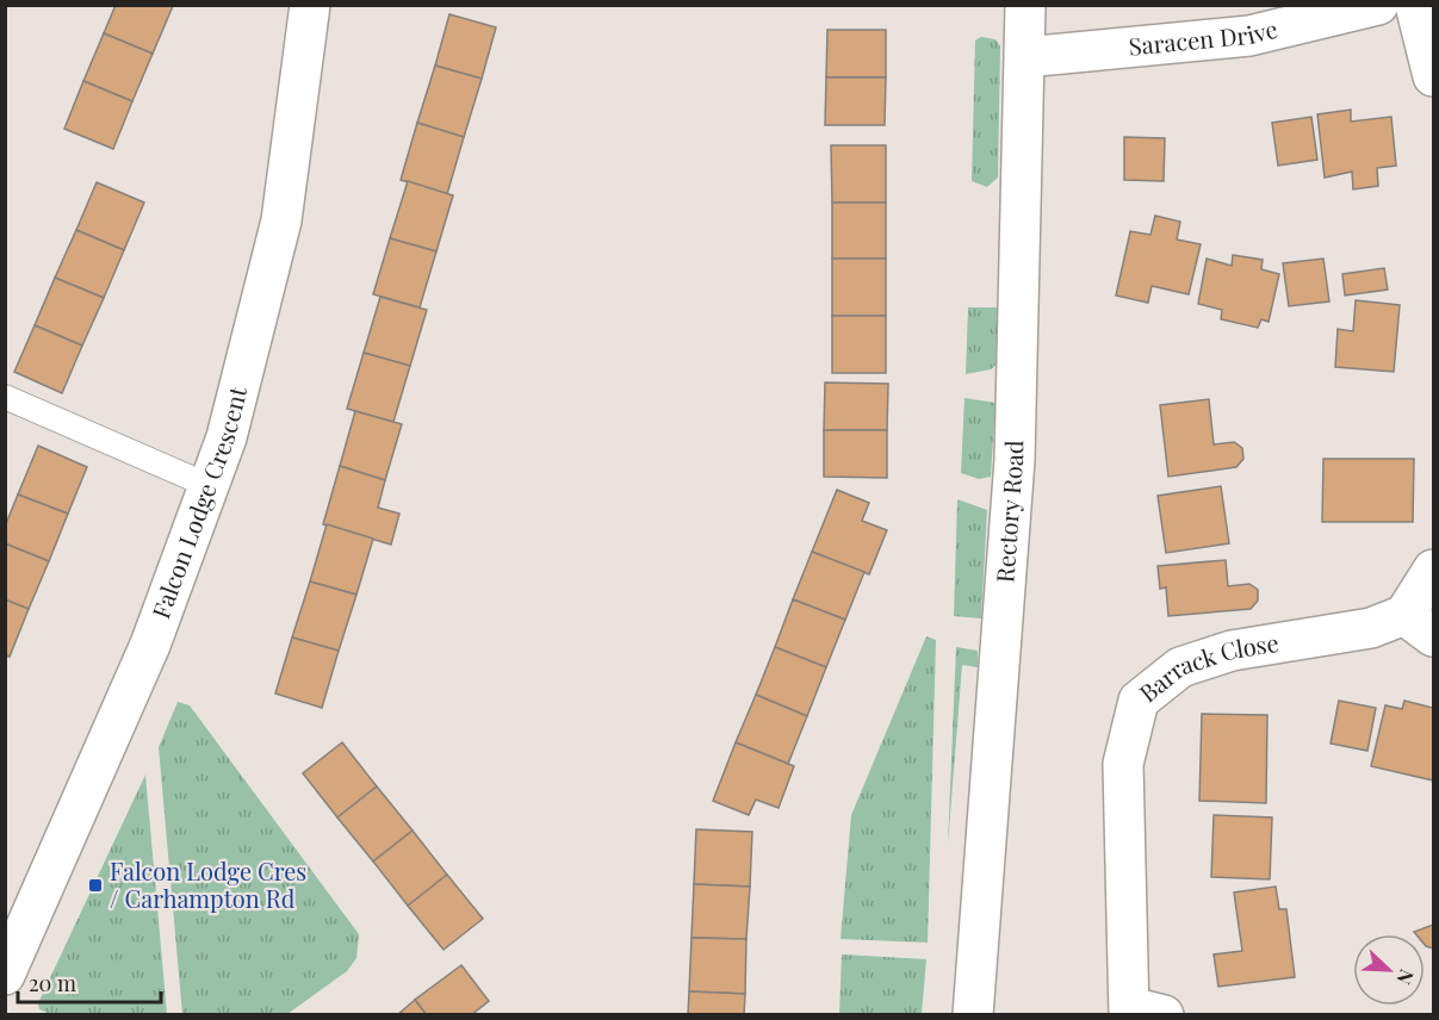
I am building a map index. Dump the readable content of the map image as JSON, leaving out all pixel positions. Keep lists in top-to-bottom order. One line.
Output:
{"streets":{"street":["Saracen Drive","Falcon Lodge Crescent","Rectory Road","Barrack Close"]},"crossings":[["Saracen Drive","Rectory Road"]],"places":{"transit":["Falcon Lodge Cres / Carhampton Rd"]},"scale_bar":"20 m","north":"bottom right"}
